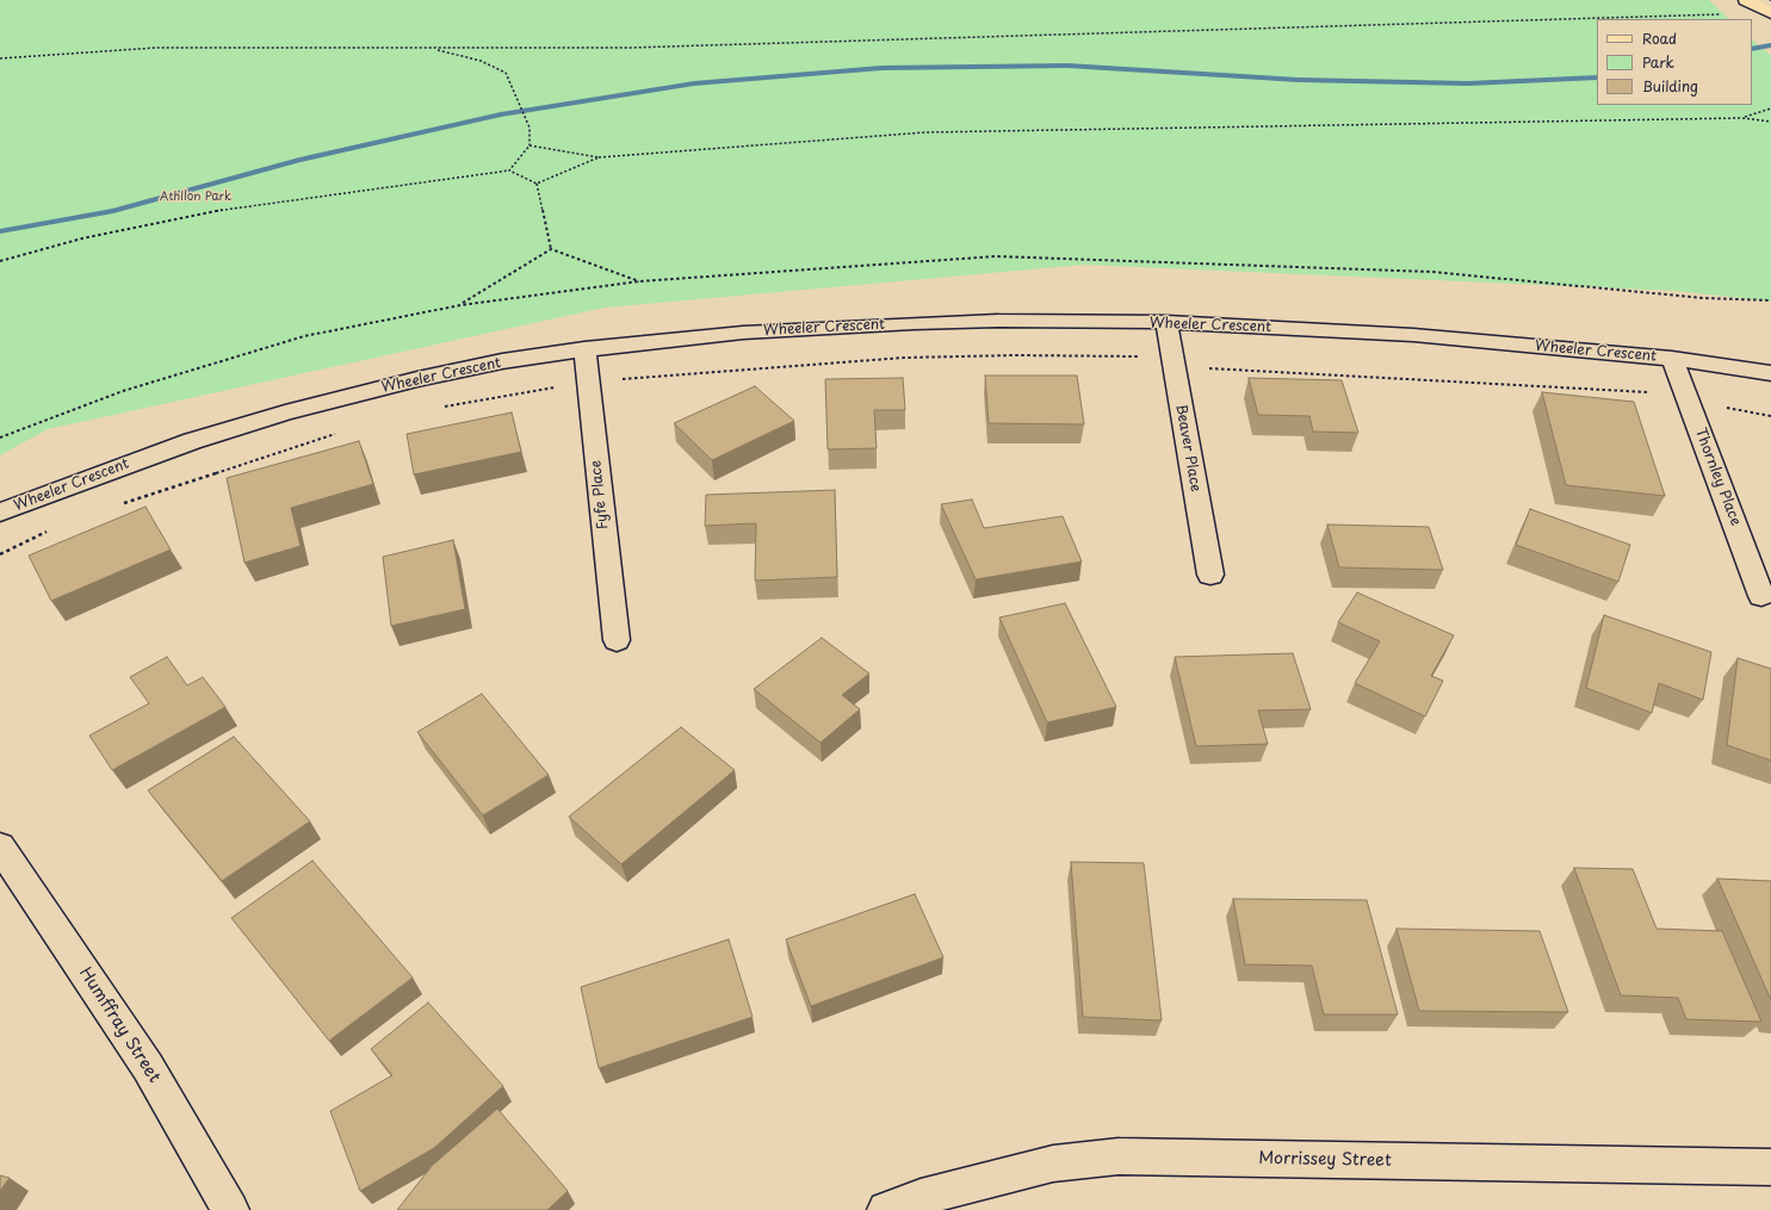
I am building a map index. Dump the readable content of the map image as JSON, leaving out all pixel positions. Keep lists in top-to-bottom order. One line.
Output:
{"streets":{"street":["Wheeler Crescent","Beaver Place","Thornley Place","Fyfe Place","Humffray Street","Morrissey Street"]},"crossings":[["Wheeler Crescent","Beaver Place"],["Wheeler Crescent","Thornley Place"],["Wheeler Crescent","Fyfe Place"]],"parks":["Athllon Park"],"legend":["Road","Park","Building"]}
